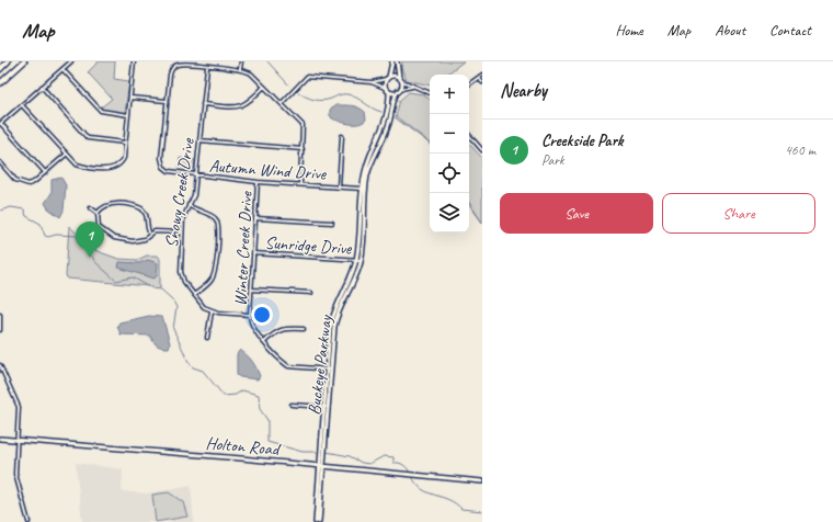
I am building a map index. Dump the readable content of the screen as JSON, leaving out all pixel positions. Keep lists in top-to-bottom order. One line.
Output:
{"streets":{"street":["Autumn Wind Drive","Snowy Creek Drive","Sunridge Drive","Winter Creek Drive","Buckeye Parkway","Holton Road"]},"crossings":[["Autumn Wind Drive","Snowy Creek Drive"],["Autumn Wind Drive","Winter Creek Drive"],["Autumn Wind Drive","Buckeye Parkway"],["Sunridge Drive","Winter Creek Drive"],["Sunridge Drive","Buckeye Parkway"],["Winter Creek Drive","Buckeye Parkway"],["Buckeye Parkway","Holton Road"]],"page":{"header":"Map","nav":["Home","Map","About","Contact"],"heading":"Nearby","map_buttons":["+","−"],"list":[{"mark":"1","name":"Creekside Park","note":"Park","value":"460 m"}],"buttons":["Save","Share"],"pins":"1"}}
